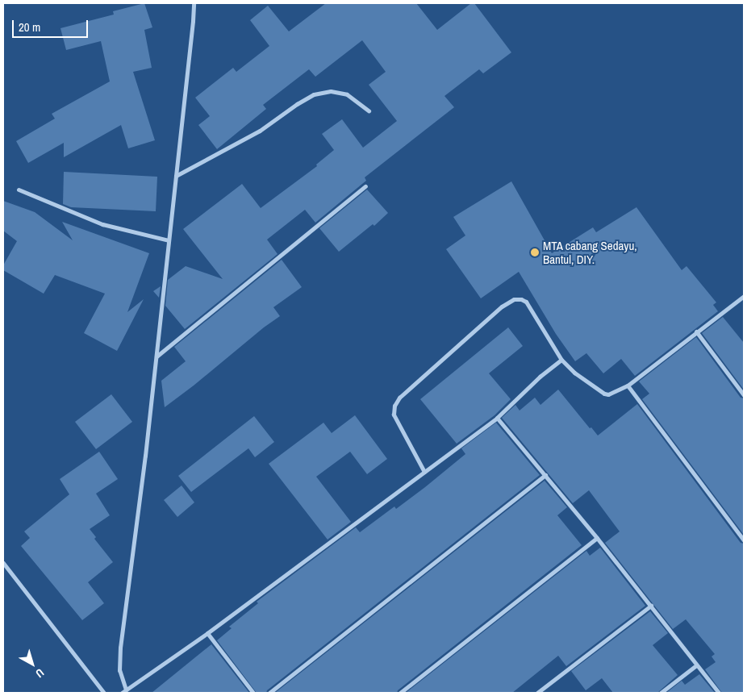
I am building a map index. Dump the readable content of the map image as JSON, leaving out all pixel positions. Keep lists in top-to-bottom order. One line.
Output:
{"places":["MTA cabang Sedayu, Bantul, DIY."],"scale_bar":"20 m","north":"bottom right"}
